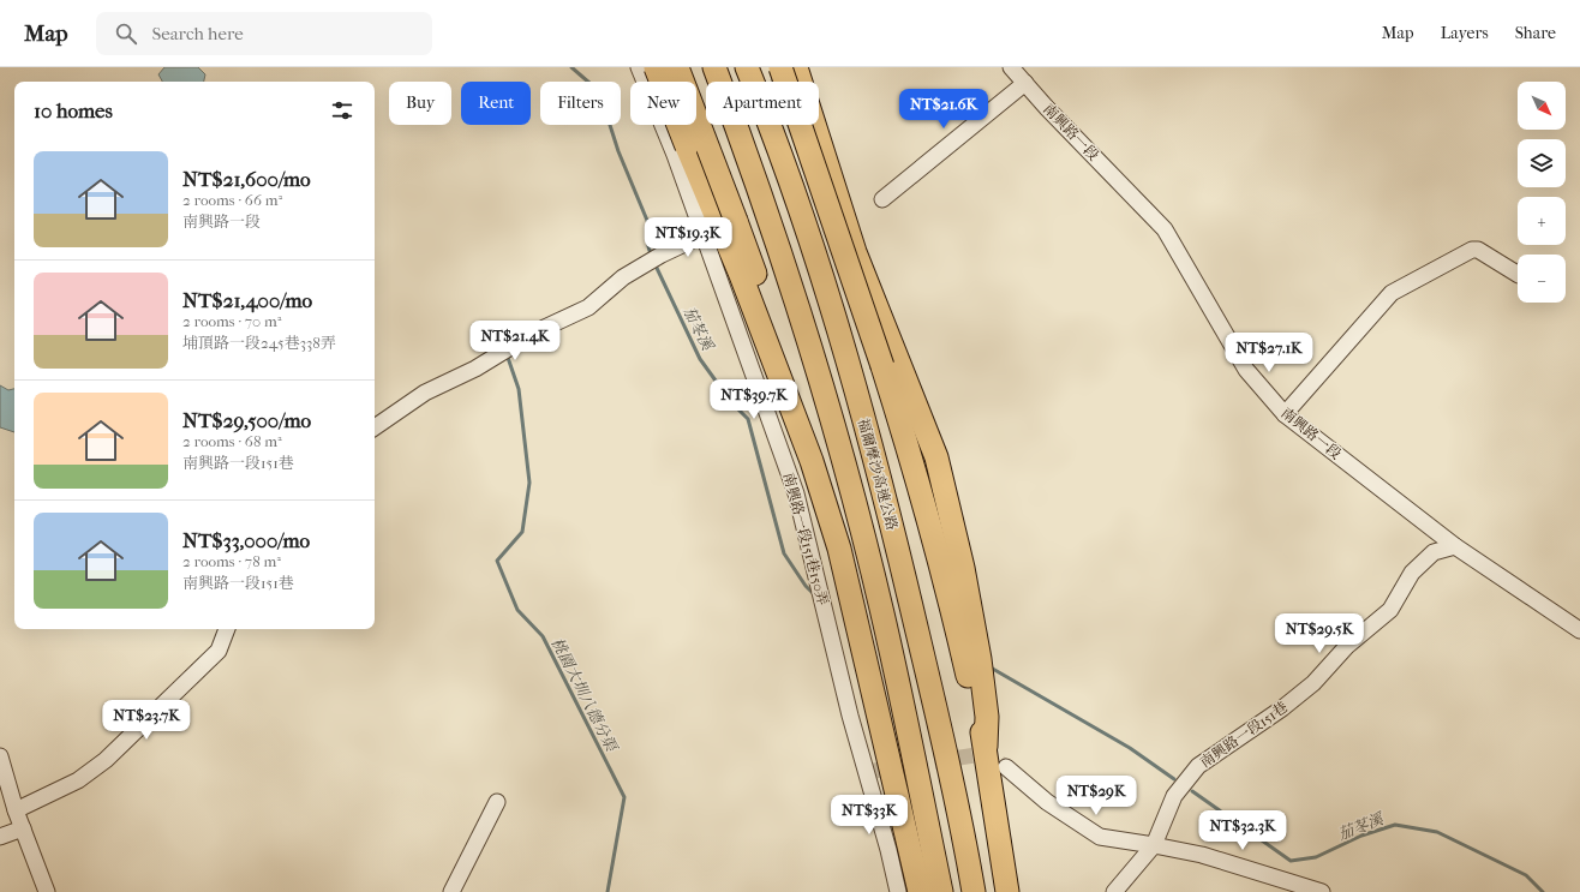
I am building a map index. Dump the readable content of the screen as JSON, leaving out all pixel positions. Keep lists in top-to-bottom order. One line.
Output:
{"streets":{"highway":["福爾摩沙高速公路"],"street":["南興路一段","南興路一段151巷150弄","南興路一段151巷"]},"crossings":[["南興路一段","南興路一段151巷"]],"water":["茄苳溪","桃園大圳八德分渠"],"north":"bottom right","page":{"header":"Map","search":"Search here","nav":["Map","Layers","Share"],"map_buttons":["+","−"],"chip":["Buy","Rent","Filters","New","Apartment"],"heading":"10 homes","price":["NT$21.6K","NT$19.3K","NT$21.4K","NT$27.1K","NT$39.7K","NT$29.5K","NT$23.7K","NT$29K","NT$33K","NT$32.3K"],"list":[{"name":"NT$21,600/mo","note":"2 rooms · 66 m² · 南興路一段"},{"name":"NT$21,400/mo","note":"2 rooms · 70 m² · 埔頂路一段245巷338弄"},{"name":"NT$29,500/mo","note":"2 rooms · 68 m² · 南興路一段151巷"},{"name":"NT$33,000/mo","note":"2 rooms · 78 m² · 南興路一段151巷"}]}}
